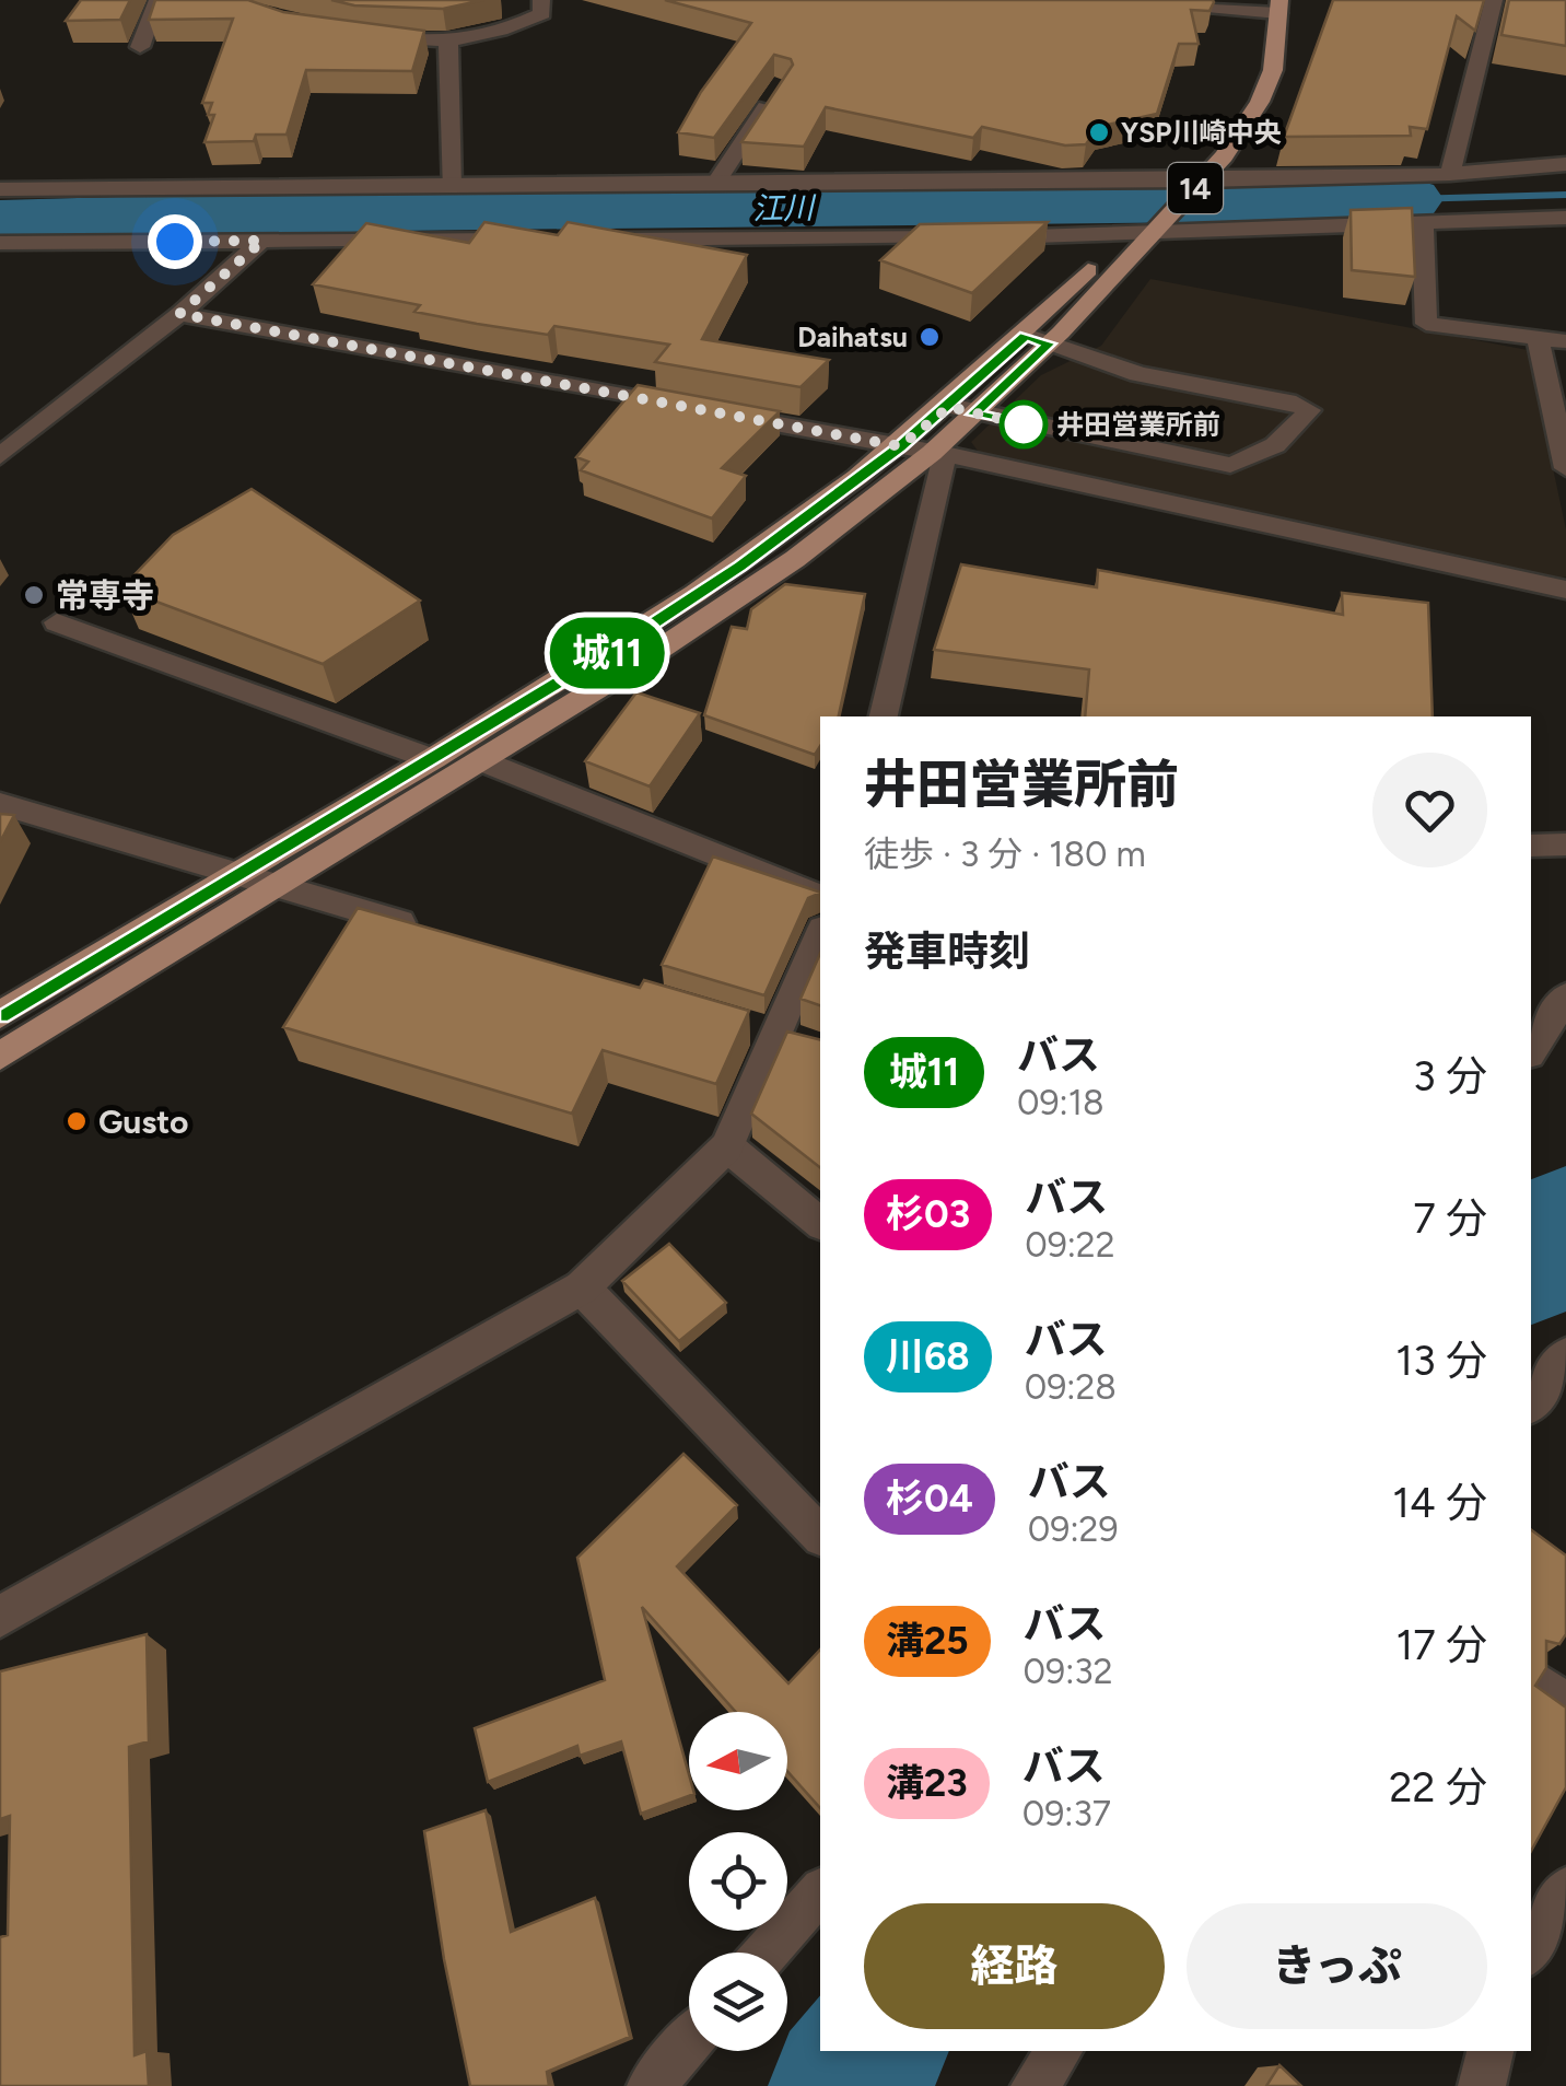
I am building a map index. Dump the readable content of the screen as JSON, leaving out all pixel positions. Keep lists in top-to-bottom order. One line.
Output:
{"streets":{"main road":["14"]},"water":["江川"],"places":["YSP川崎中央","Daihatsu","井田営業所前","常専寺","Gusto"],"lines":["bus line 城11"],"north":"left","page":{"on_map":"城11","heading":[["井田営業所前","徒歩 · 3 分 · 180 m"],"発車時刻"],"list":[{"mark":"城11","name":"バス","note":"09:18","value":"3 分"},{"mark":"杉03","name":"バス","note":"09:22","value":"7 分"},{"mark":"川68","name":"バス","note":"09:28","value":"13 分"},{"mark":"杉04","name":"バス","note":"09:29","value":"14 分"},{"mark":"溝25","name":"バス","note":"09:32","value":"17 分"},{"mark":"溝23","name":"バス","note":"09:37","value":"22 分"}],"buttons":["経路","きっぷ"]}}
